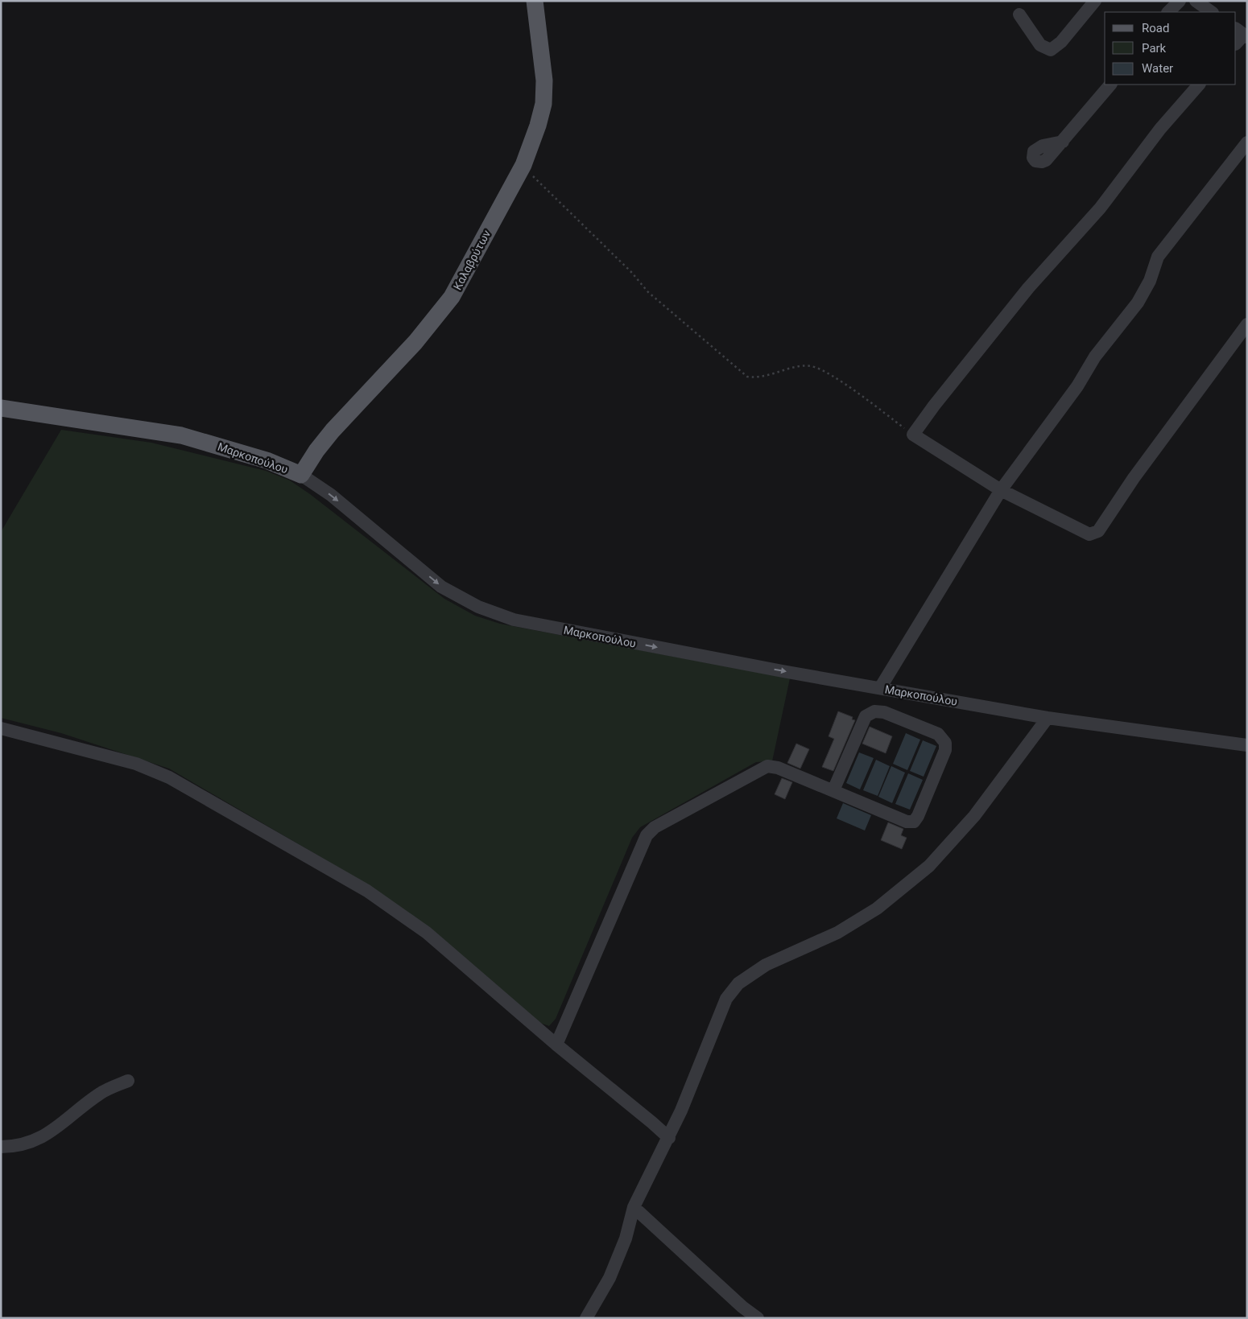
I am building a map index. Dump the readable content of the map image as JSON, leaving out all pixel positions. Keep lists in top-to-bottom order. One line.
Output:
{"streets":{"main road":["Καλαβρύτων","Μαρκοπούλου"]},"crossings":[["Καλαβρύτων","Μαρκοπούλου"]],"one_way":["Μαρκοπούλου"],"legend":["Road","Park","Water"]}
